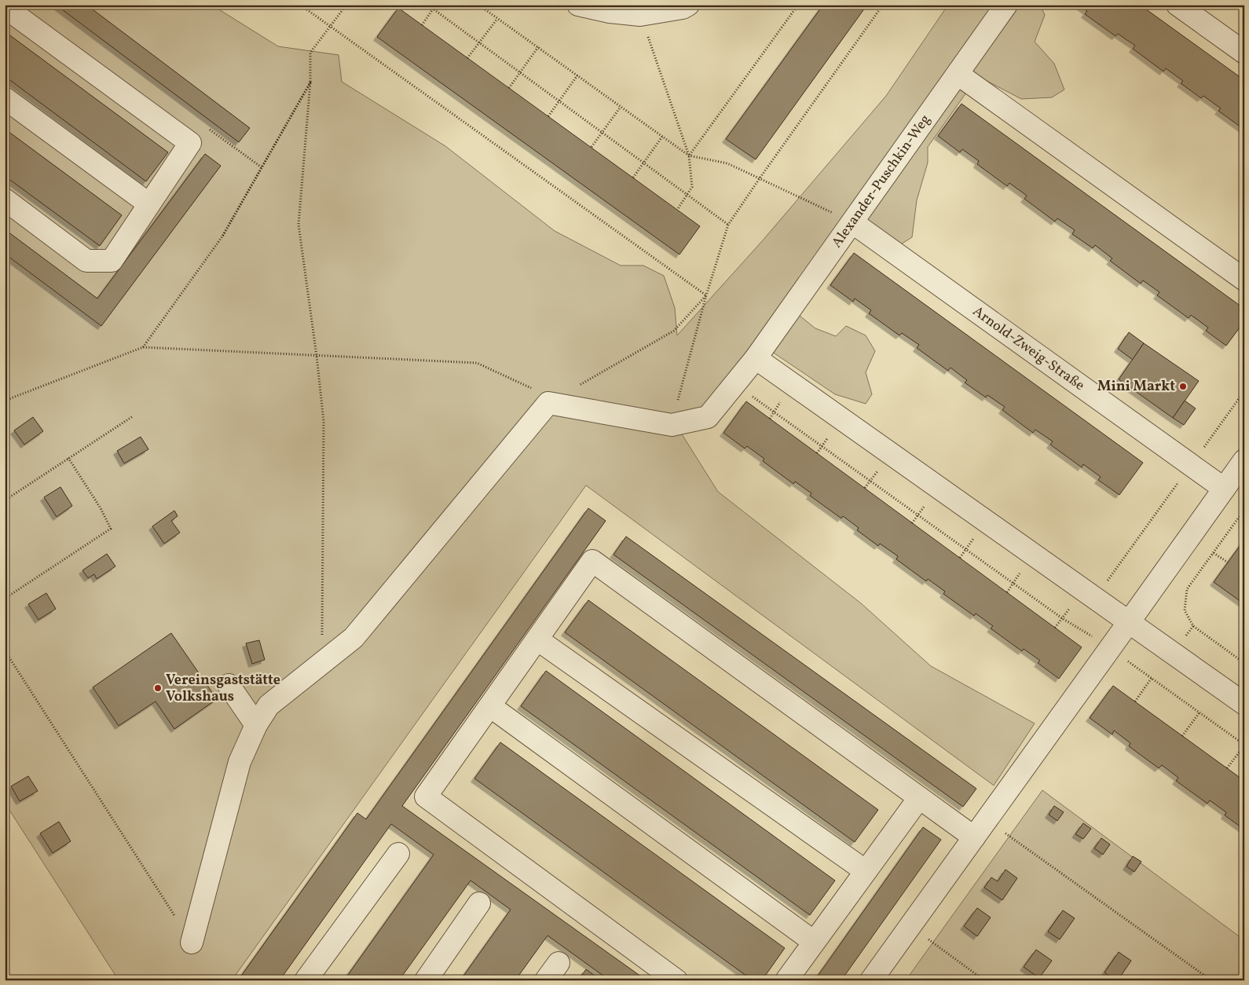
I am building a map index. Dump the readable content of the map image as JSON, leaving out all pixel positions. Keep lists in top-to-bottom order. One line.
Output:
{"streets":{"street":["Alexander-Puschkin-Weg","Arnold-Zweig-Straße"]},"crossings":[["Alexander-Puschkin-Weg","Arnold-Zweig-Straße"]],"places":["Mini Markt","Vereinsgaststätte Volkshaus"]}
